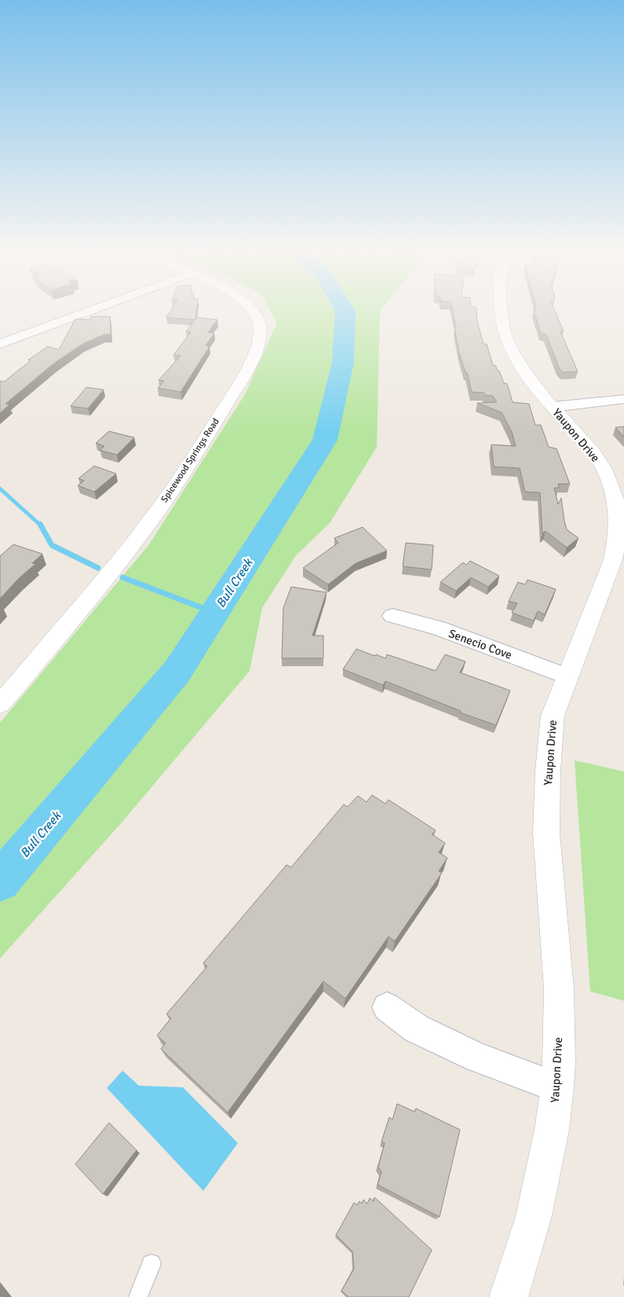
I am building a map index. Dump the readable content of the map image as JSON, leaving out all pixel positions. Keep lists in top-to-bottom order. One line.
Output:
{"streets":{"street":["Yaupon Drive","Spicewood Springs Road","Senecio Cove"]},"crossings":[["Yaupon Drive","Senecio Cove"]],"water":["Bull Creek"]}
